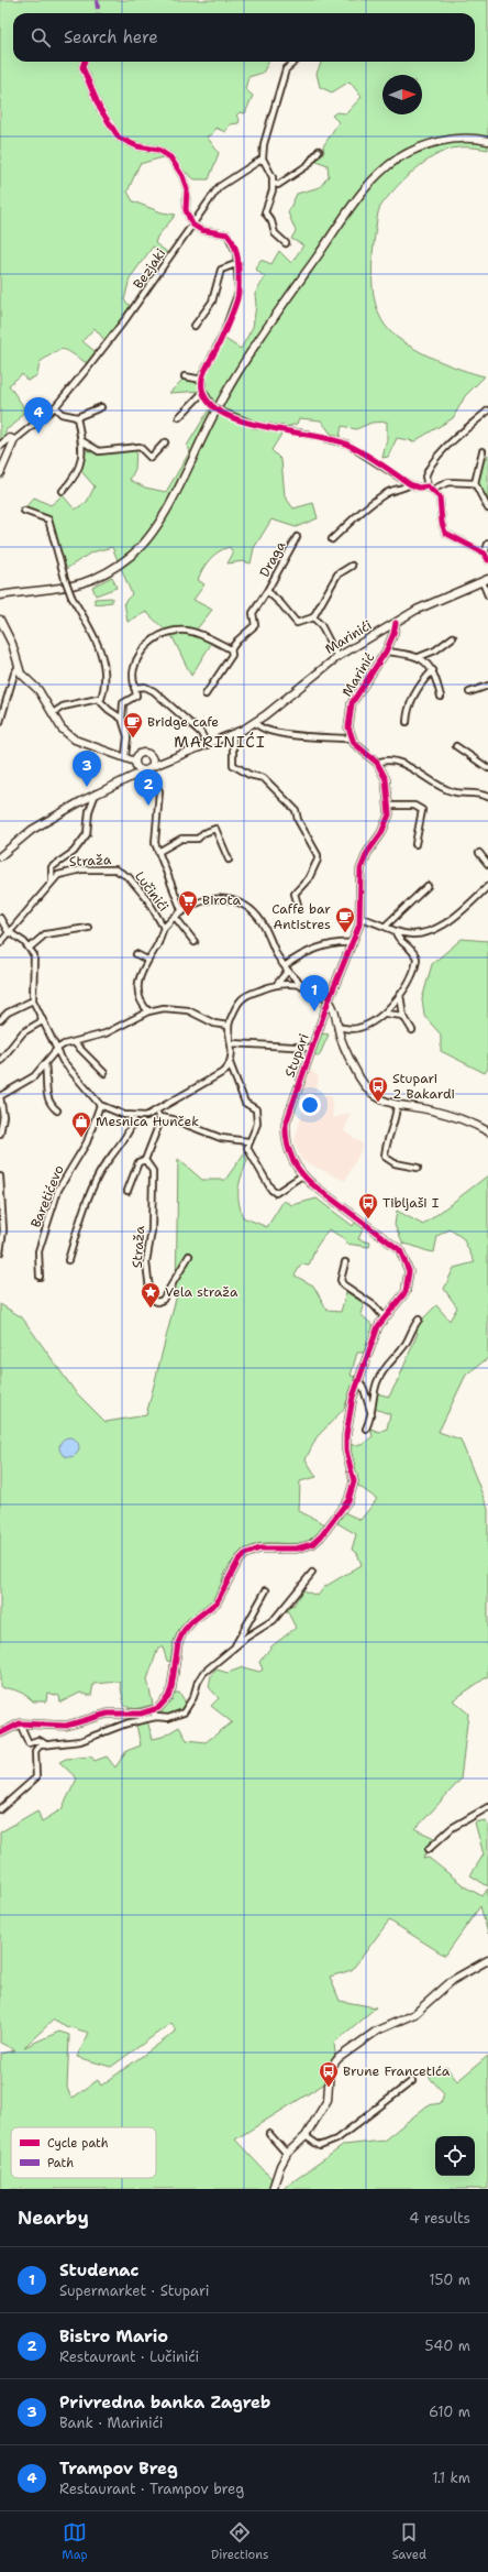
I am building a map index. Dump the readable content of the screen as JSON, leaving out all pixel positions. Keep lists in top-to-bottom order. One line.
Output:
{"streets":{"street":["Bezjaki","Draga","Marinići","Marinić","Straža","Lučinići","Stupari","Baretićevo"]},"crossings":[["Marinići","Marinić"],["Marinići","Lučinići"],["Straža","Lučinići"],["Lučinići","Stupari"]],"districts":["MARINIĆI"],"places":{"cafe":["Bridge cafe","Caffe bar Antistres"],"supermarket":["Birota"],"bus stop":["Stupari 2 Bakardi","Tibljaši I","Brune Francetića"],"shop":["Mesnica Hunček"],"place":["Vela straža"]},"legend":["Cycle path","Path"],"north":"right","page":{"search":"Search here","pins":["4","3","2","1"],"heading":["Nearby","4 results"],"list":[{"mark":"1","name":"Studenac","note":"Supermarket · Stupari","value":"150 m"},{"mark":"2","name":"Bistro Mario","note":"Restaurant · Lučinići","value":"540 m"},{"mark":"3","name":"Privredna banka Zagreb","note":"Bank · Marinići","value":"610 m"},{"mark":"4","name":"Trampov Breg","note":"Restaurant · Trampov breg","value":"1.1 km"}],"nav":["Map","Directions","Saved"]}}
